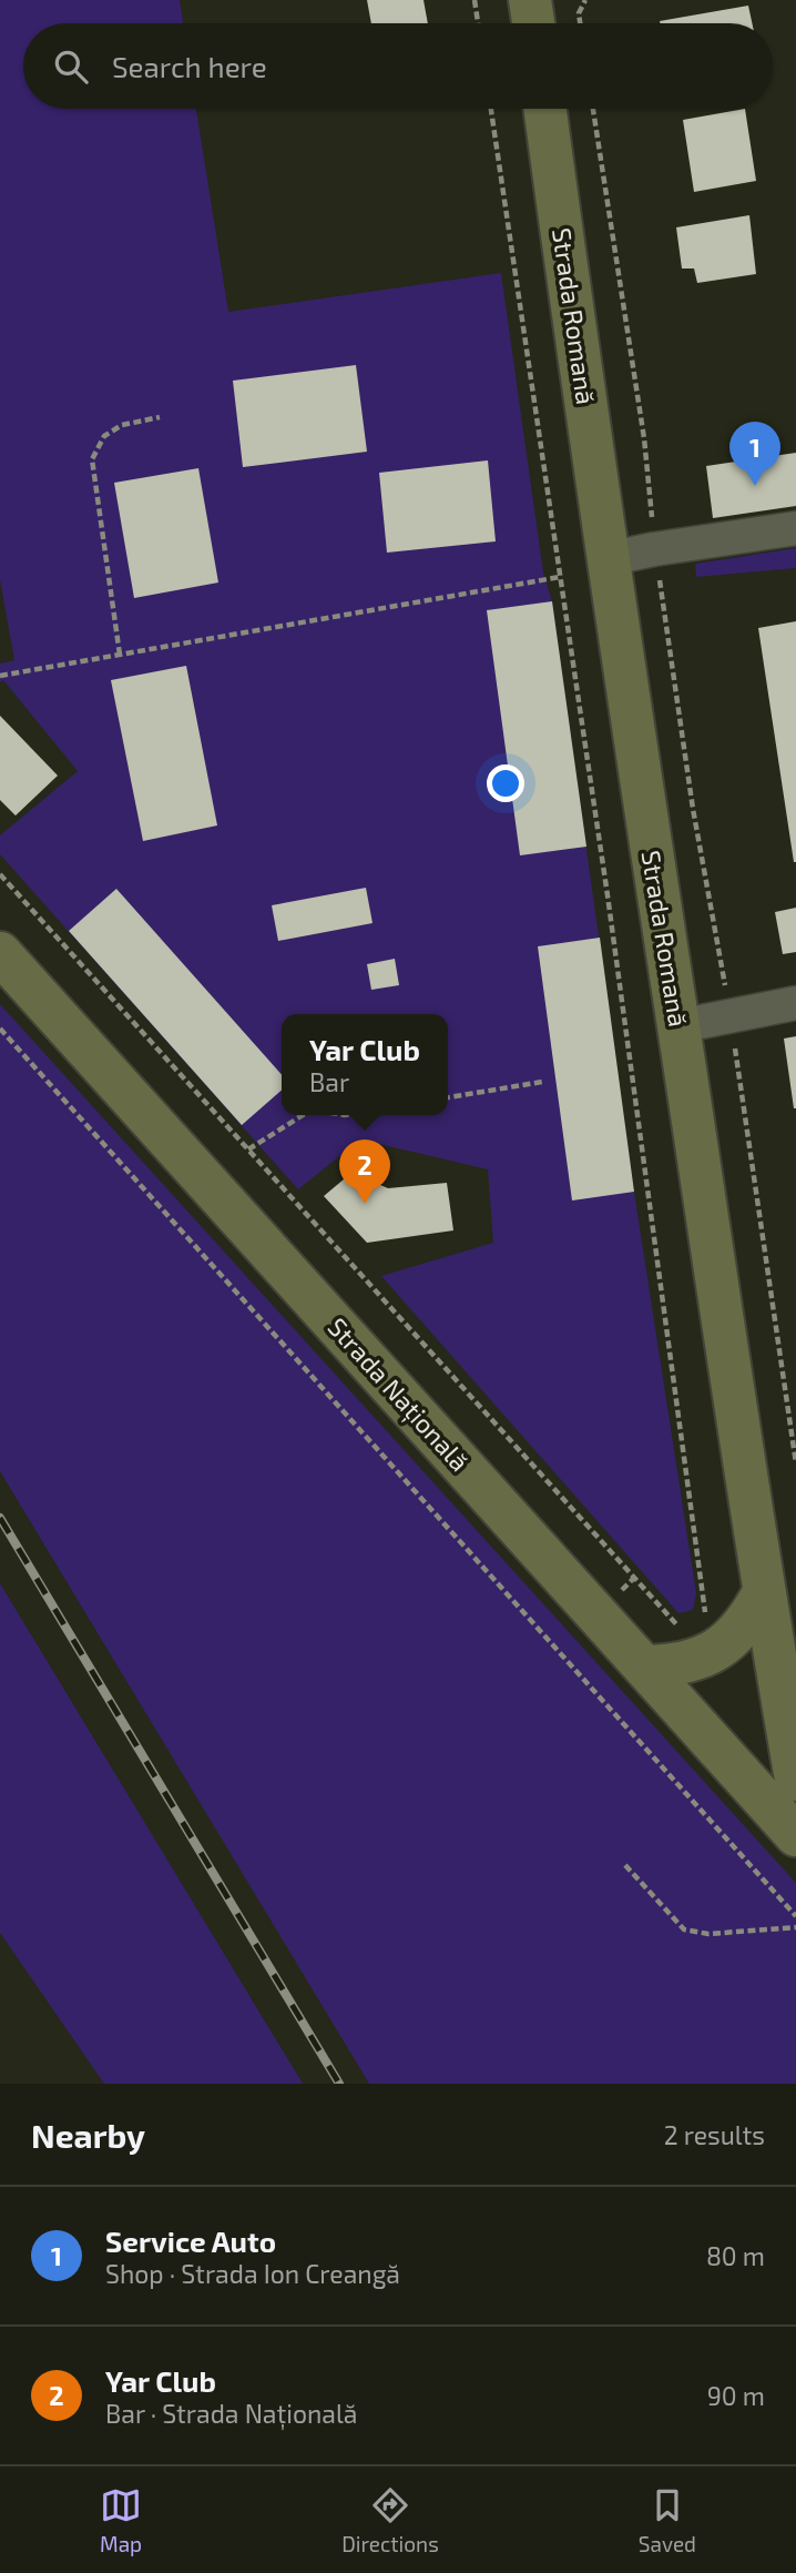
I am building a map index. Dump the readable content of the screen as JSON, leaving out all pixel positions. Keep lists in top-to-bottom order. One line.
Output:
{"streets":{"main road":["Strada Romană","Strada Națională"]},"page":{"search":"Search here","pins":["1","2"],"popup":["Yar Club","Bar"],"heading":["Nearby","2 results"],"list":[{"mark":"1","name":"Service Auto","note":"Shop · Strada Ion Creangă","value":"80 m"},{"mark":"2","name":"Yar Club","note":"Bar · Strada Națională","value":"90 m"}],"nav":["Map","Directions","Saved"]}}
